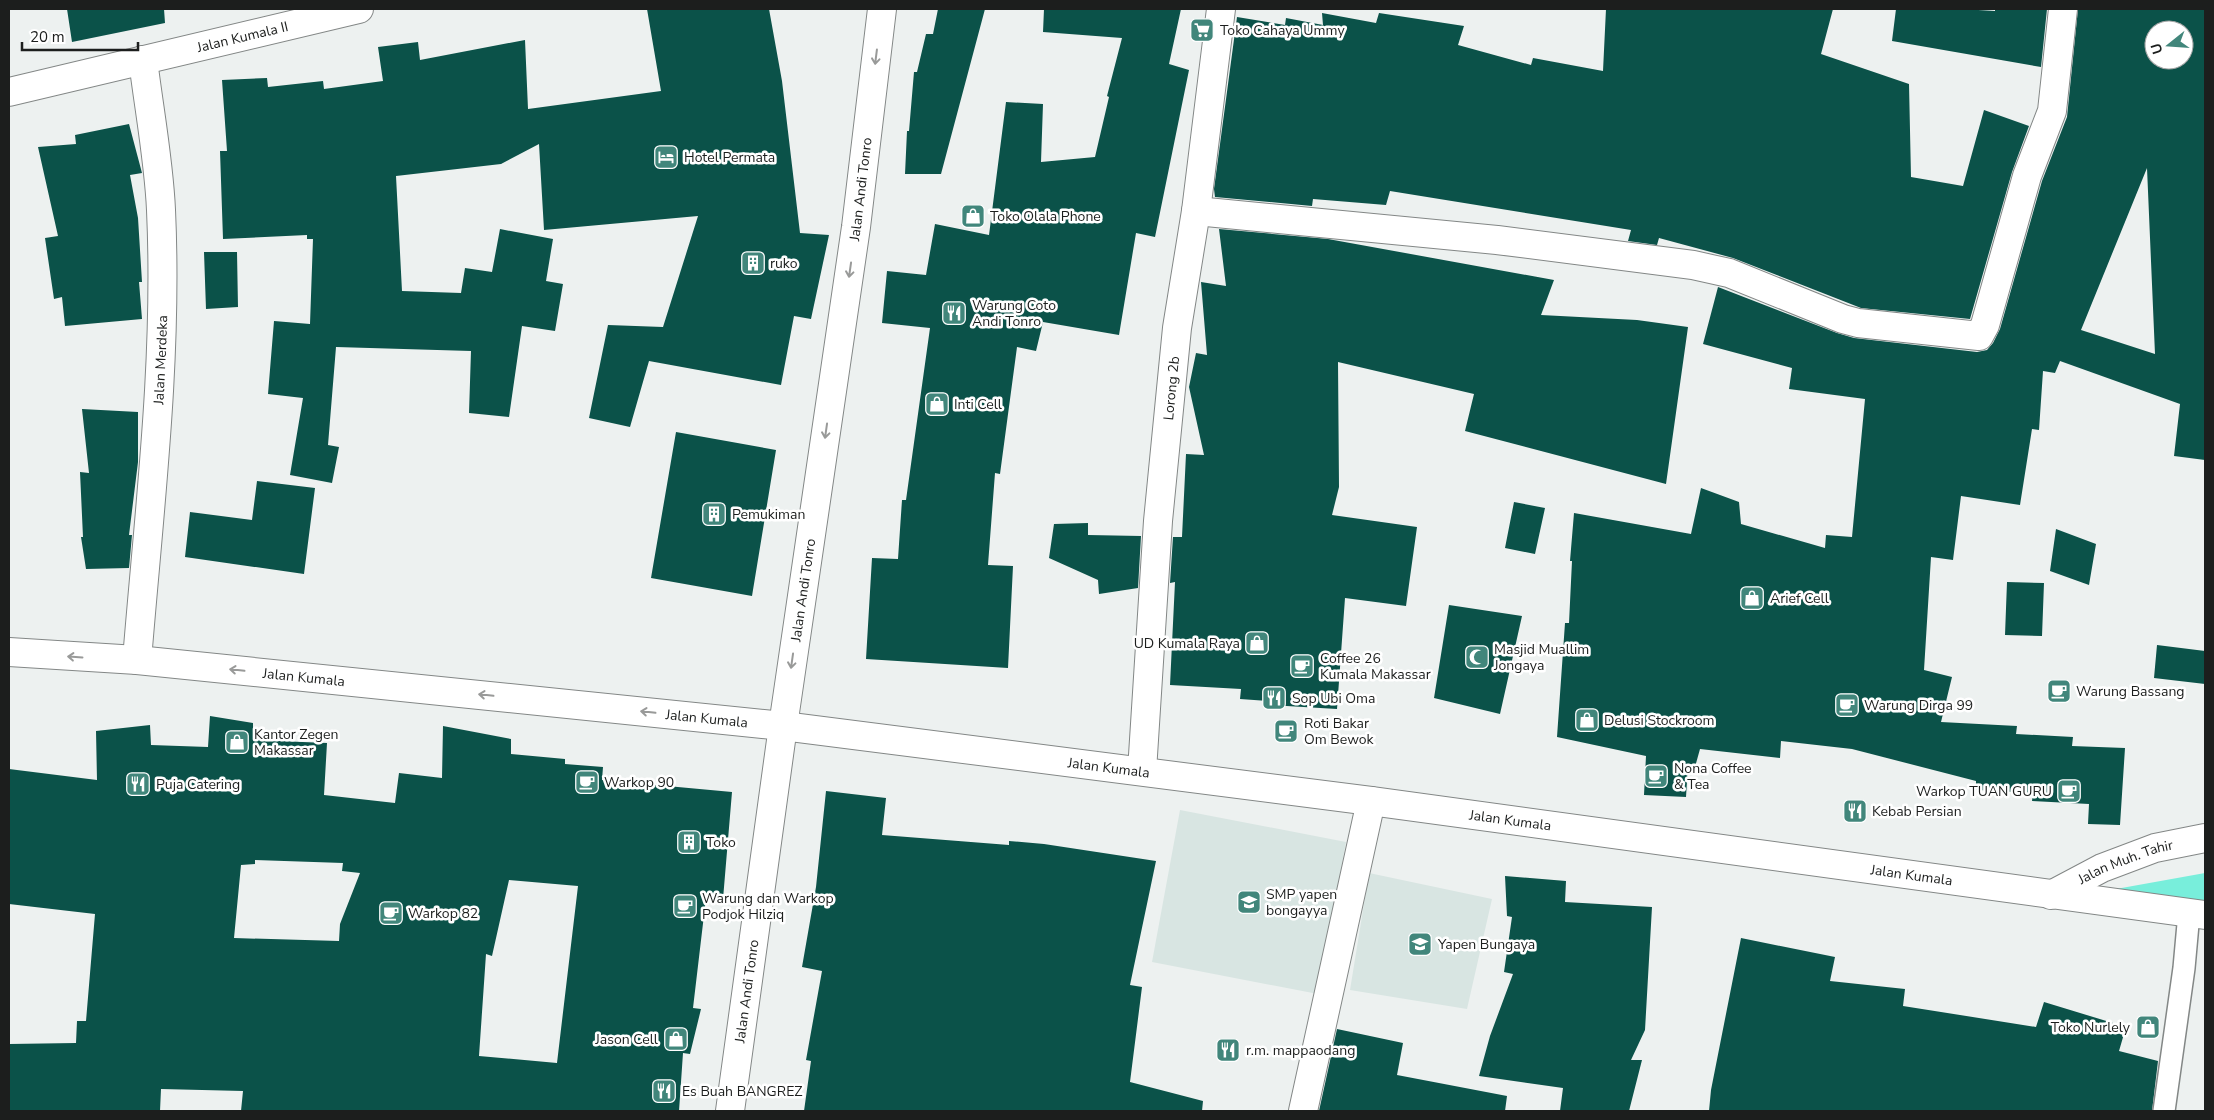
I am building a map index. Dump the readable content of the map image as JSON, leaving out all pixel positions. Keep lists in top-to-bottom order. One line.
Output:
{"streets":{"street":["Jalan Kumala II","Jalan Andi Tonro","Jalan Merdeka","Lorong 2b","Jalan Kumala","Jalan Muh. Tahir"]},"crossings":[["Jalan Kumala II","Jalan Merdeka"],["Jalan Andi Tonro","Jalan Kumala"],["Jalan Merdeka","Jalan Kumala"],["Lorong 2b","Jalan Kumala"],["Jalan Kumala","Jalan Muh. Tahir"]],"one_way":["Jalan Andi Tonro","Jalan Kumala"],"places":{"supermarket":["Toko Cahaya Ummy"],"hotel":["Hotel Permata"],"shop":["Toko Olala Phone","Inti Cell","Arief Cell","UD Kumala Raya","Delusi Stockroom","Kantor Zegen Makassar","Toko Nurlely","Jason Cell"],"building":["ruko","Pemukiman","Toko"],"restaurant":["Warung Coto Andi Tonro","Sop Ubi Oma","Puja Catering","Kebab Persian","r.m. mappaodang","Es Buah BANGREZ"],"mosque":["Masjid Muallim Jongaya"],"cafe":["Coffee 26 Kumala Makassar","Warung Bassang","Warung Dirga 99","Roti Bakar Om Bewok","Nona Coffee & Tea","Warkop 90","Warkop TUAN GURU","Warung dan Warkop Podjok Hilziq","Warkop 82"],"school or university":["SMP yapen bongayya","Yapen Bungaya"]},"scale_bar":"20 m","north":"left"}
